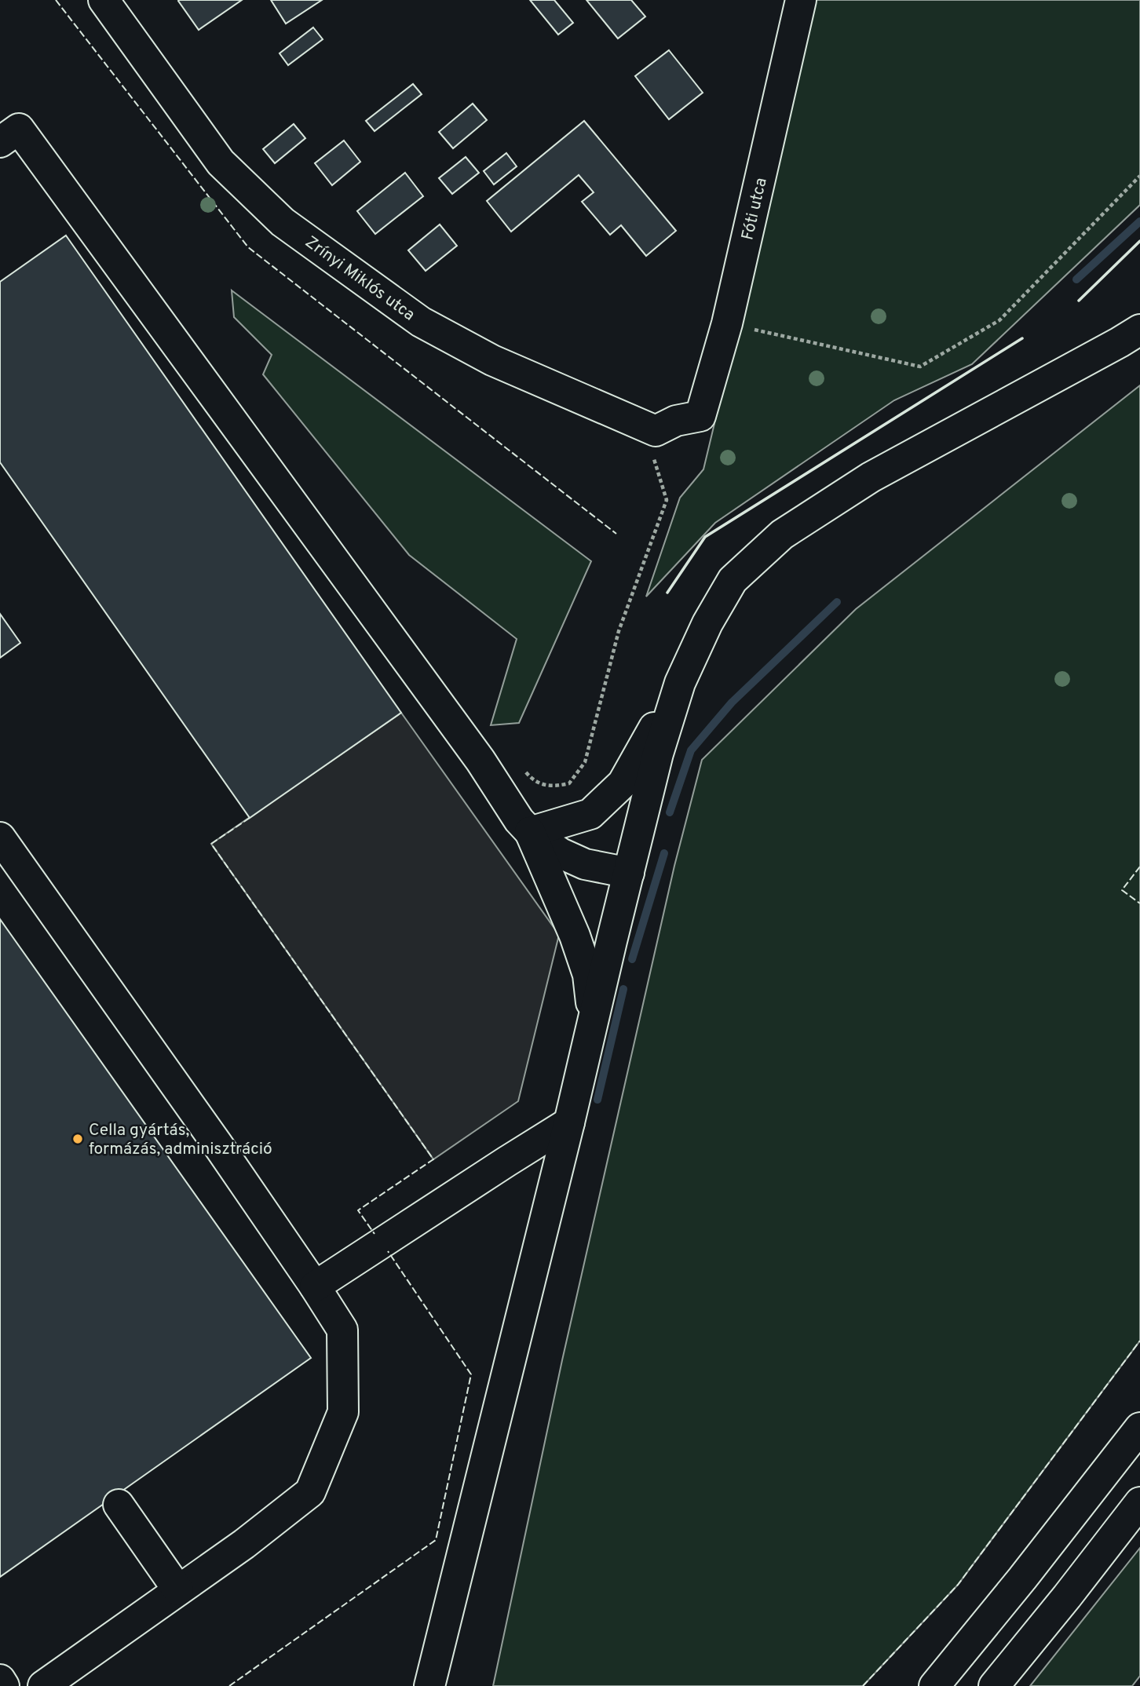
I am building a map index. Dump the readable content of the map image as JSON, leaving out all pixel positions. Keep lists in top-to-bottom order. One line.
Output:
{"streets":{"main road":["Fóti utca","Zrínyi Miklós utca"]},"crossings":[["Fóti utca","Zrínyi Miklós utca"]],"places":["Cella gyártás, formázás, adminisztráció"]}
